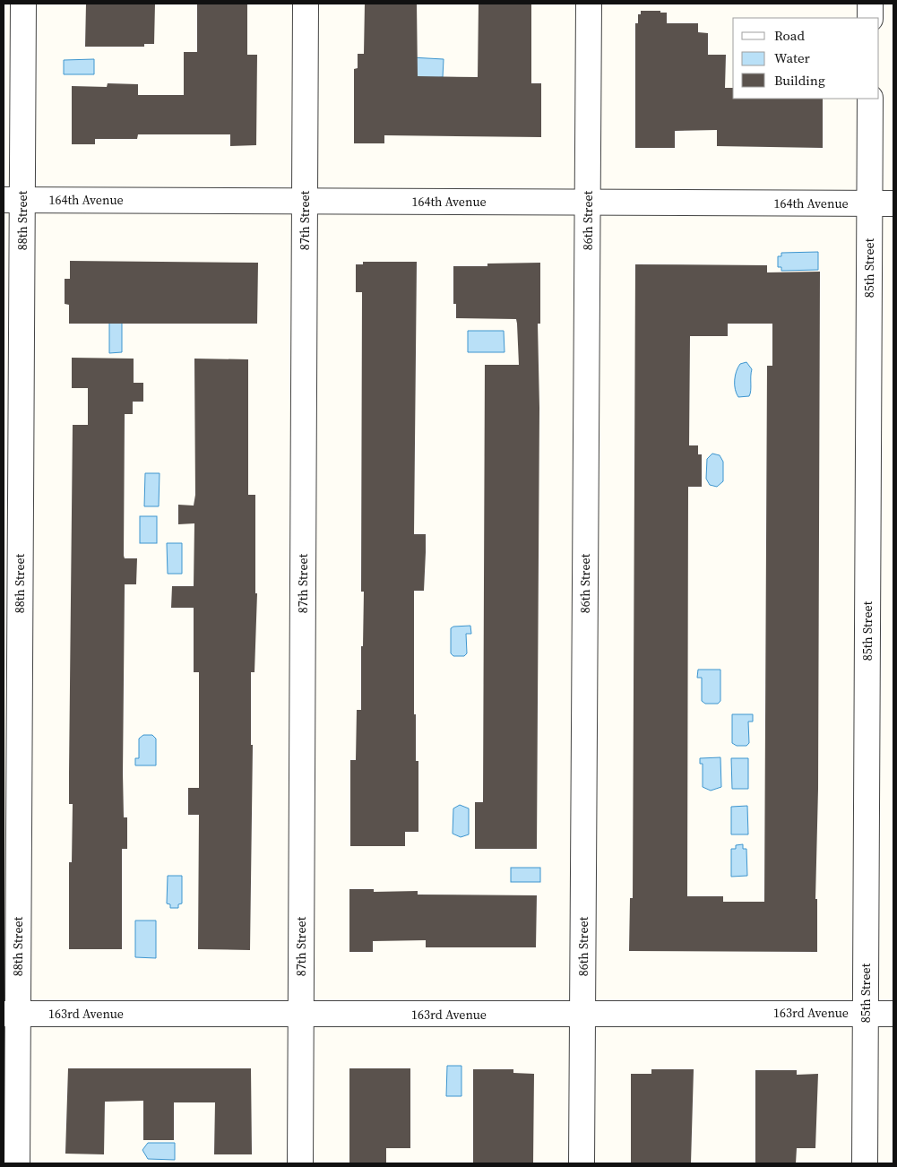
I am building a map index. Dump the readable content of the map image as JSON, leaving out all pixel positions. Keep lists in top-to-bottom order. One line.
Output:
{"streets":{"street":["164th Avenue","88th Street","87th Street","86th Street","85th Street","163rd Avenue"]},"crossings":[["164th Avenue","88th Street"],["164th Avenue","87th Street"],["164th Avenue","86th Street"],["164th Avenue","85th Street"],["88th Street","163rd Avenue"],["87th Street","163rd Avenue"],["86th Street","163rd Avenue"],["85th Street","163rd Avenue"]],"legend":["Road","Water","Building"]}
